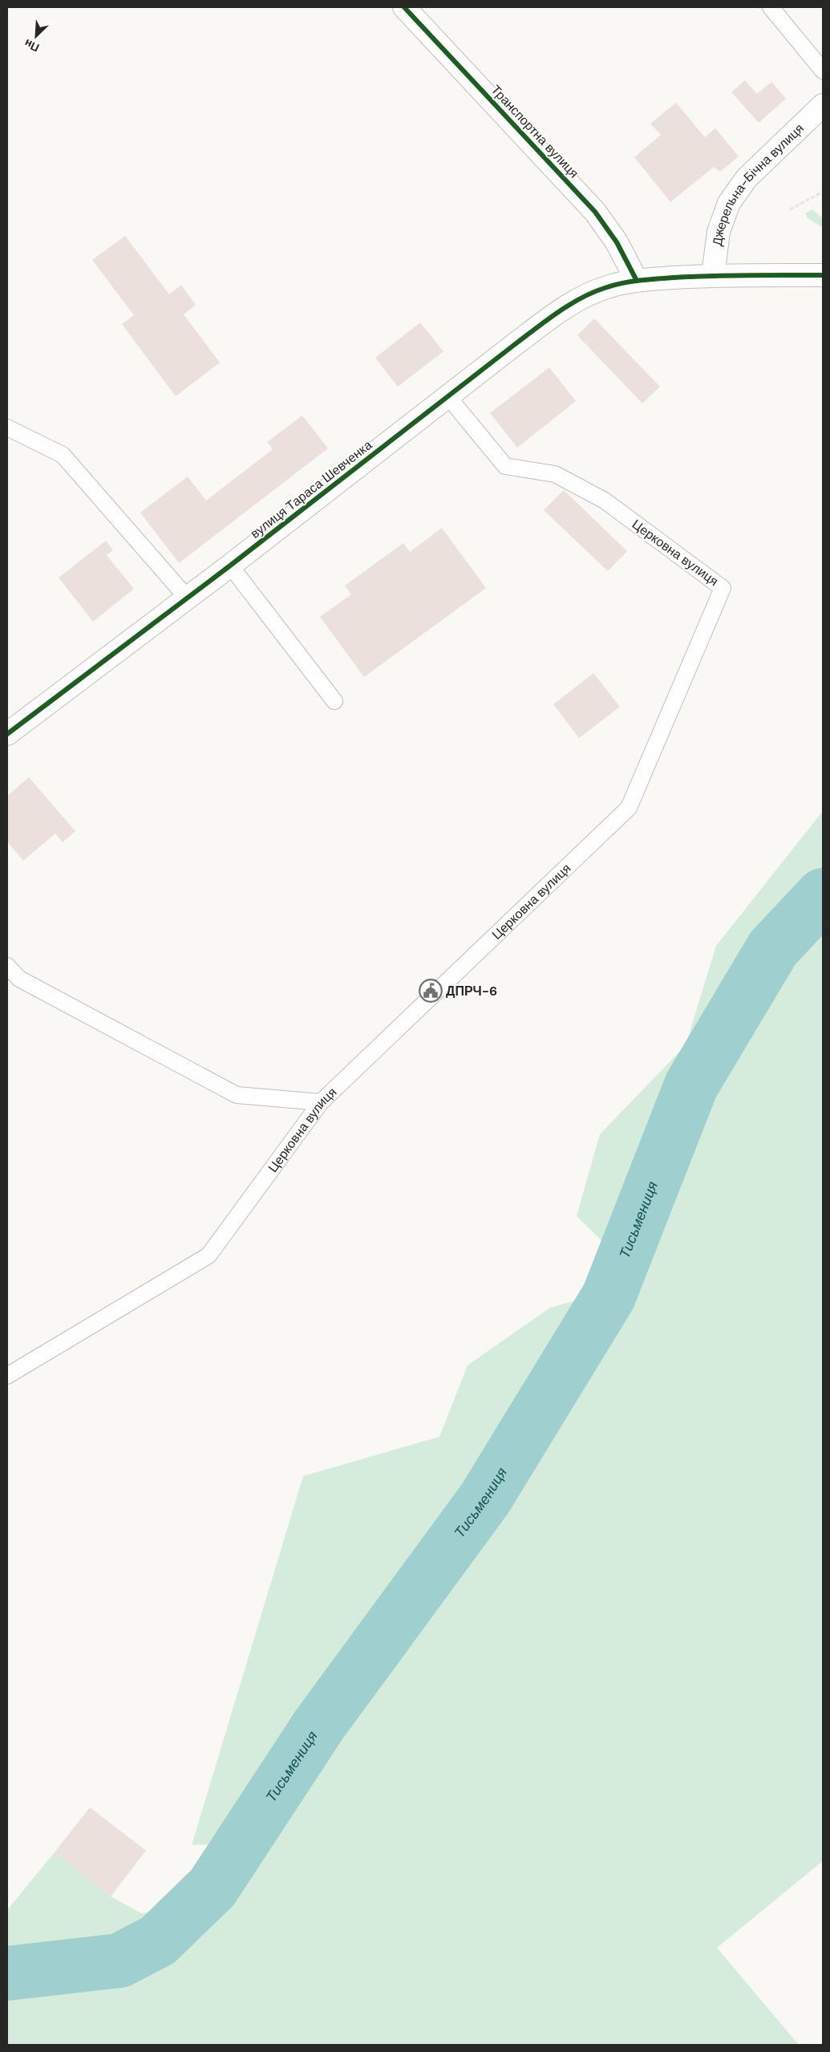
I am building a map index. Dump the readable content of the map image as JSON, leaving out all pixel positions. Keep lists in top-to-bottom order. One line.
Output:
{"streets":{"main road":["Транспортна вулиця","Джерельна-Бічна вулиця","вулиця Тараса Шевченка"],"lane":["Церковна вулиця"]},"crossings":[["Транспортна вулиця","вулиця Тараса Шевченка"],["Джерельна-Бічна вулиця","вулиця Тараса Шевченка"],["вулиця Тараса Шевченка","Церковна вулиця"]],"water":["Тисьмениця"],"places":{"public building":["ДПРЧ-6"]},"north":"bottom left"}
